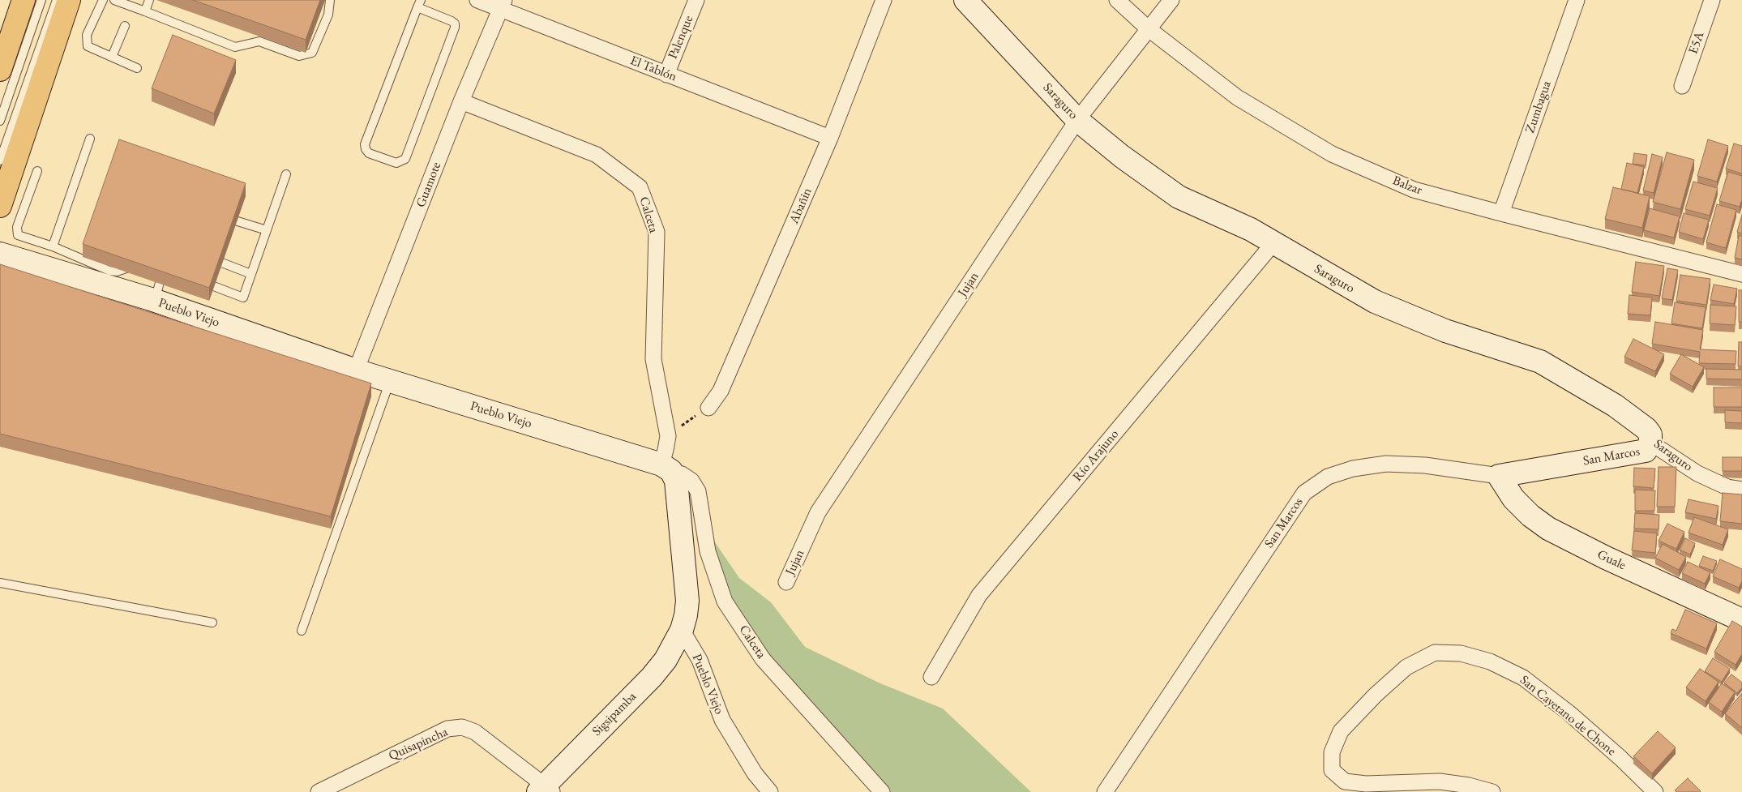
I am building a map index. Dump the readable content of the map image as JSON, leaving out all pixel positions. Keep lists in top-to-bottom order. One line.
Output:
{"streets":{"street":["Palenque","E5A","El Tablón","Saraguro","Zumbagua","Guamote","Balzar","Abañin","Calceta","Jujan","Pueblo Viejo","Río Arajuno","San Marcos","Guale","Sigsipamba","San Cayetano de Chone","Quisapincha"]},"crossings":[["Palenque","El Tablón"],["El Tablón","Guamote"],["El Tablón","Abañin"],["Saraguro","Jujan"],["Saraguro","Río Arajuno"],["Saraguro","San Marcos"],["Zumbagua","Balzar"],["Guamote","Calceta"],["Guamote","Pueblo Viejo"],["Balzar","Jujan"],["Calceta","Pueblo Viejo"],["Pueblo Viejo","Sigsipamba"],["San Marcos","Guale"],["Sigsipamba","Quisapincha"]]}
